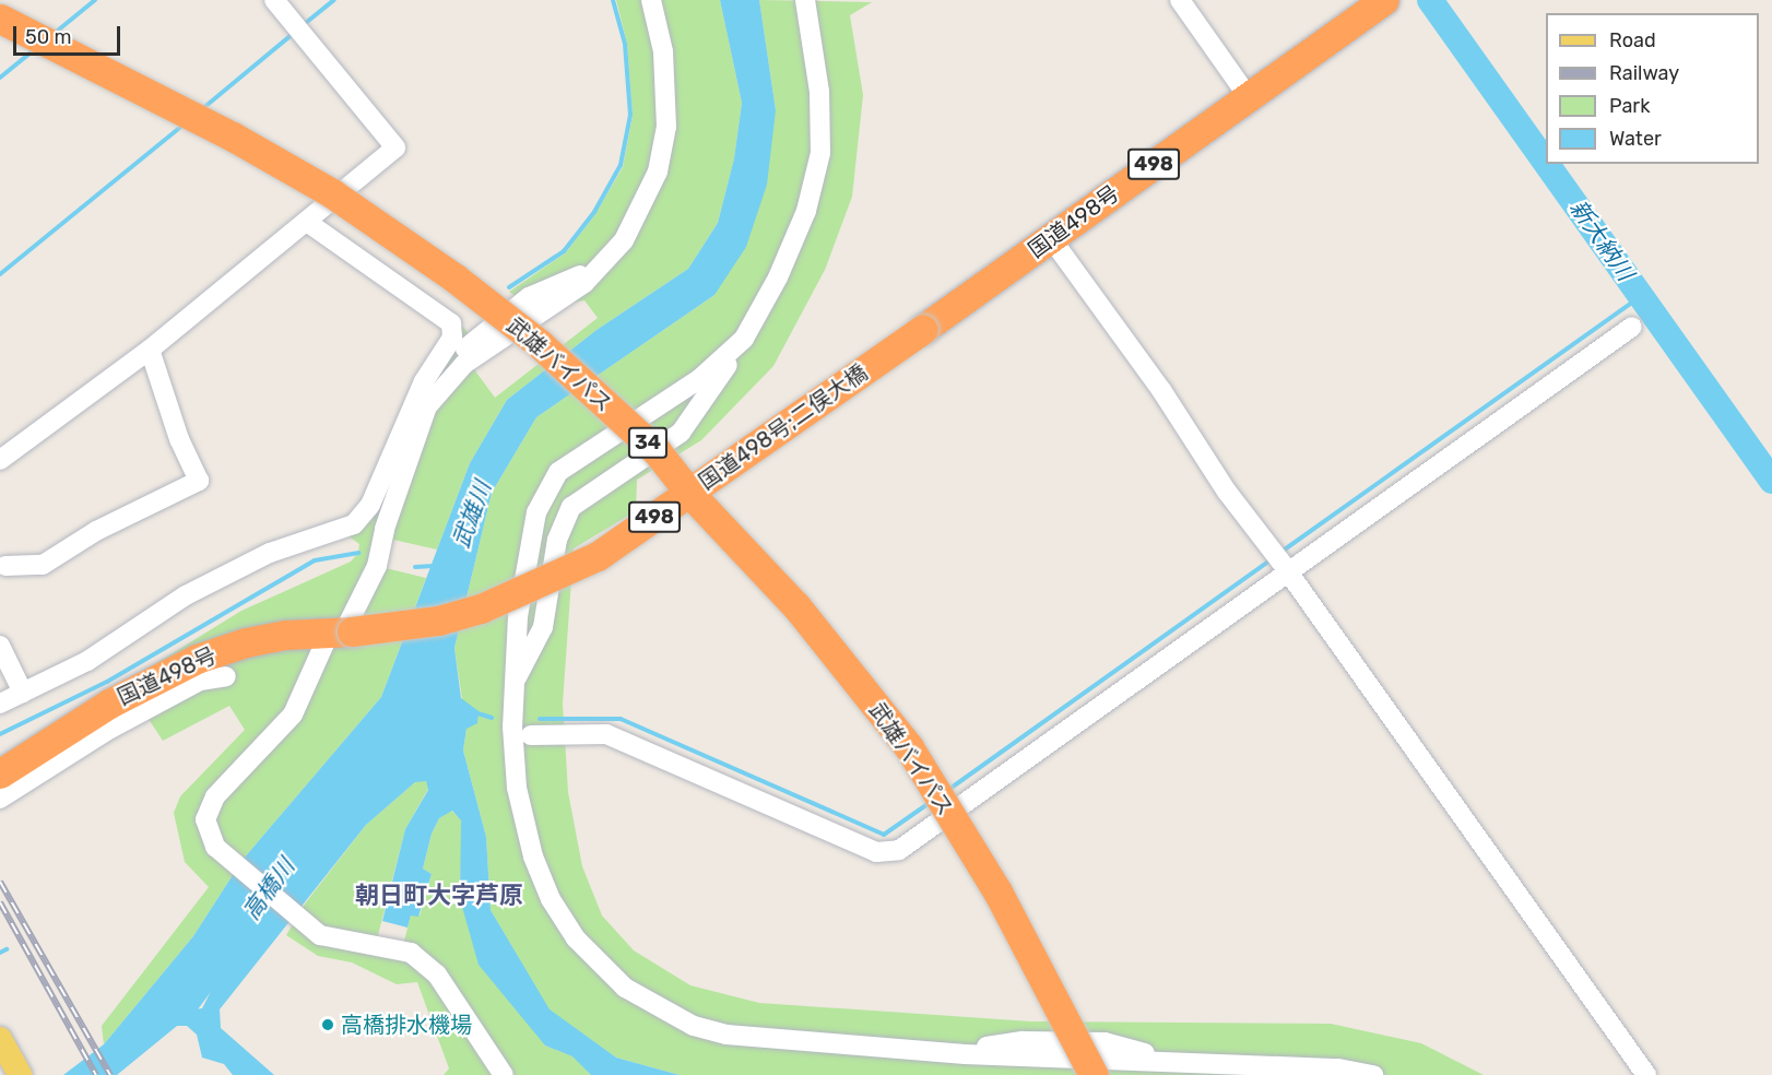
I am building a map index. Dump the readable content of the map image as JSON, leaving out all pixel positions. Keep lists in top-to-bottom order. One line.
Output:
{"streets":{"highway":["498","国道498号","武雄バイパス","国道498号;二俣大橋","34"]},"crossings":[["国道498号","国道498号;二俣大橋"],["武雄バイパス","国道498号;二俣大橋"]],"districts":["朝日町大字芦原"],"water":["新大納川","武雄川","高橋川"],"places":["高橋排水機場"],"legend":["Road","Railway","Park","Water"],"scale_bar":"50 m"}
